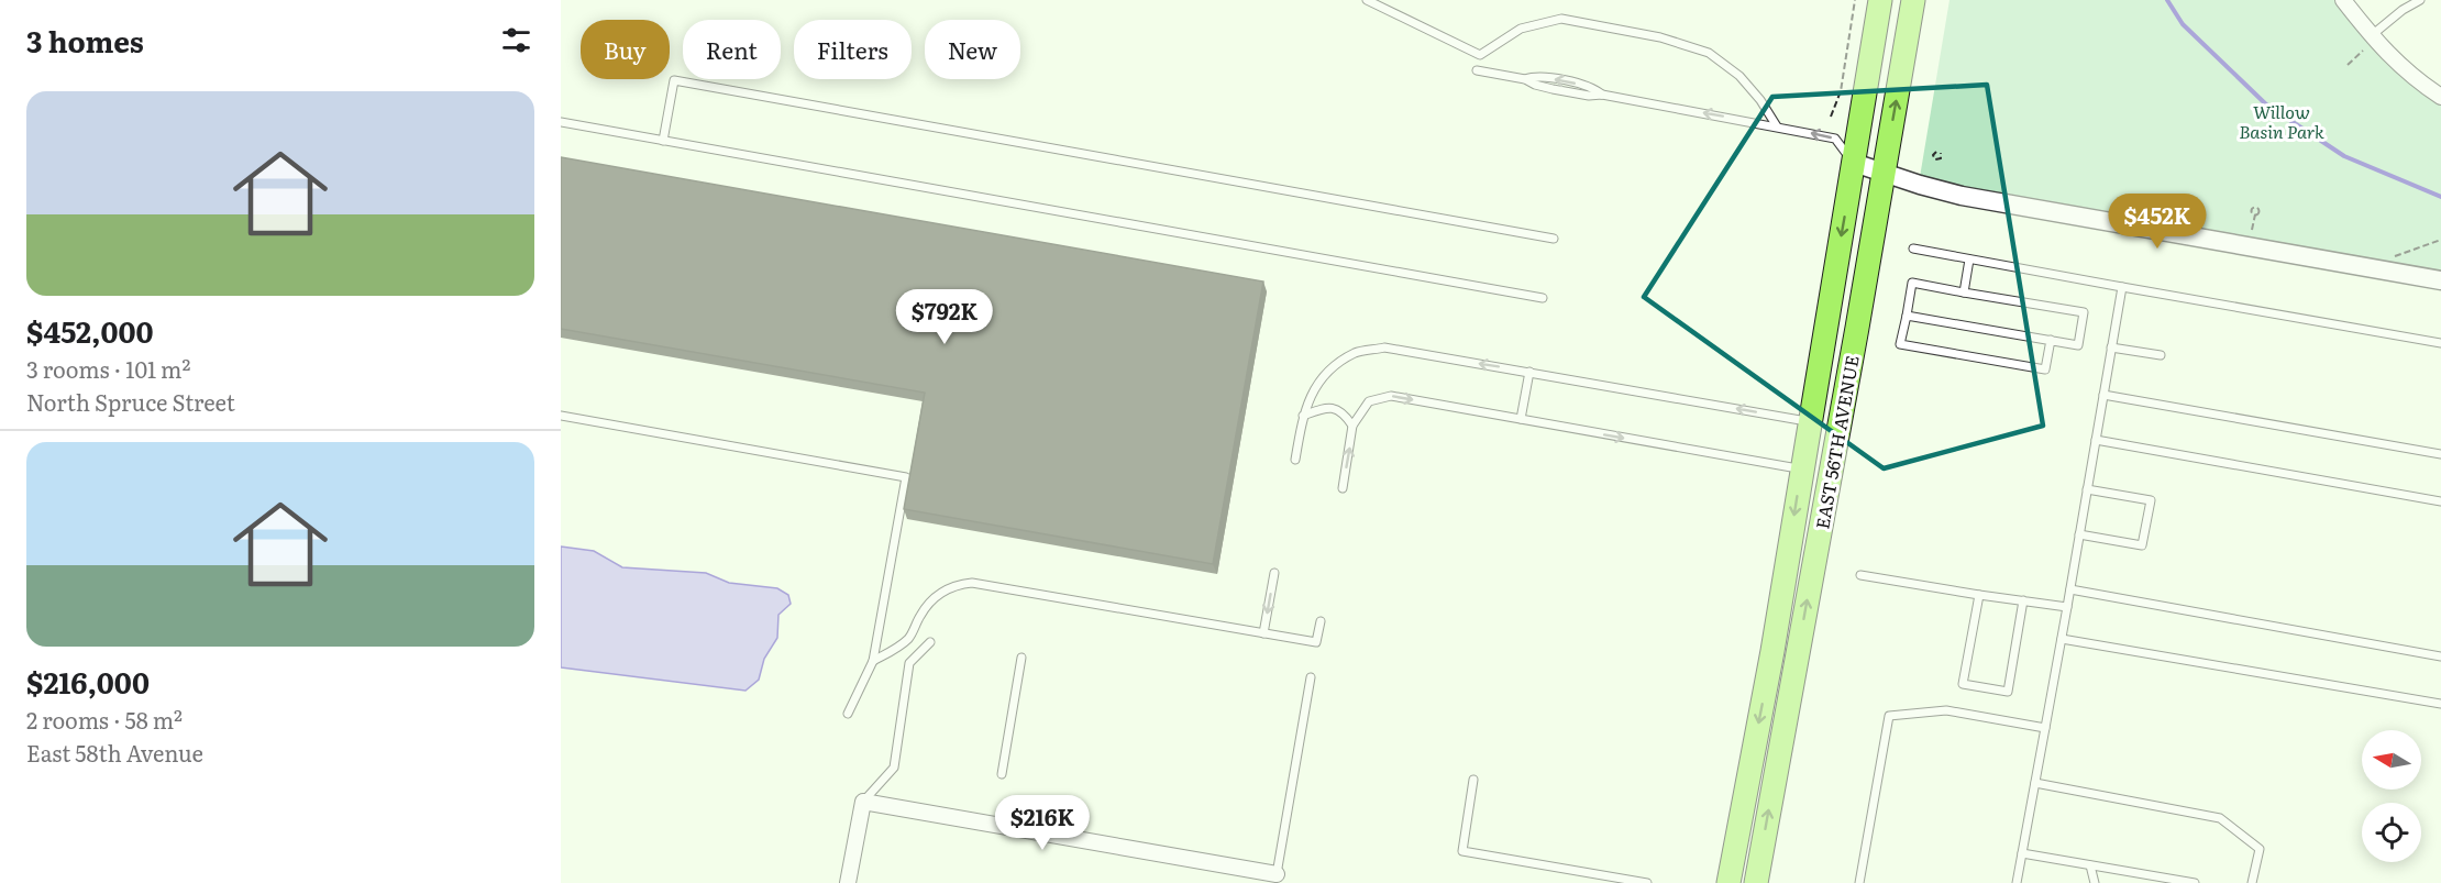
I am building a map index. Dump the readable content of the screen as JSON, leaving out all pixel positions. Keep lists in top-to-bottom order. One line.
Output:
{"streets":{"main road":["EAST 56TH AVENUE"]},"parks":["Willow Basin Park"],"north":"left","page":{"heading":"3 homes","chip":["Buy","Rent","Filters","New"],"list":[{"name":"$452,000","note":"3 rooms · 101 m² · North Spruce Street"},{"name":"$216,000","note":"2 rooms · 58 m² · East 58th Avenue"}],"price":["$452K","$792K","$216K"]}}
